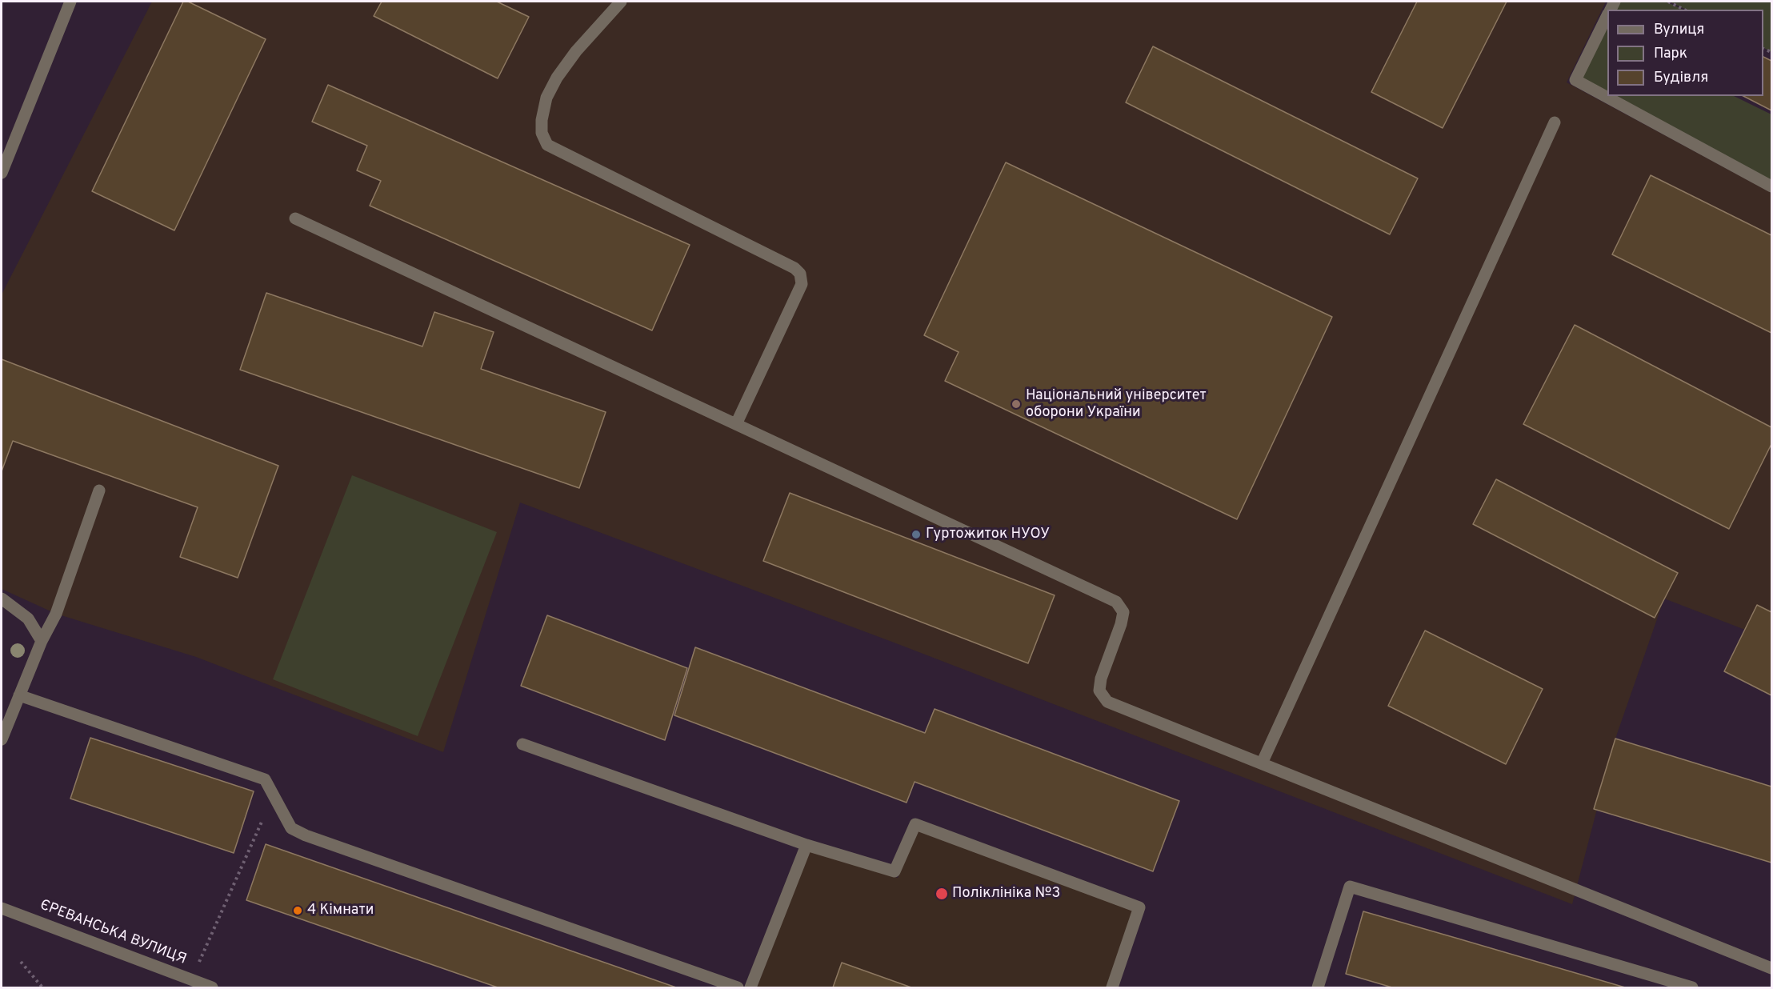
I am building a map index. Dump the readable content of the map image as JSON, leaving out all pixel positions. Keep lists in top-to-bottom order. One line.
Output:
{"streets":{"street":["ЄРЕВАНСЬКА ВУЛИЦЯ"]},"places":["Національний університет оборони України","Гуртожиток НУОУ","Поліклініка №3","4 Кімнати"],"legend":["Вулиця","Парк","Будівля"]}
